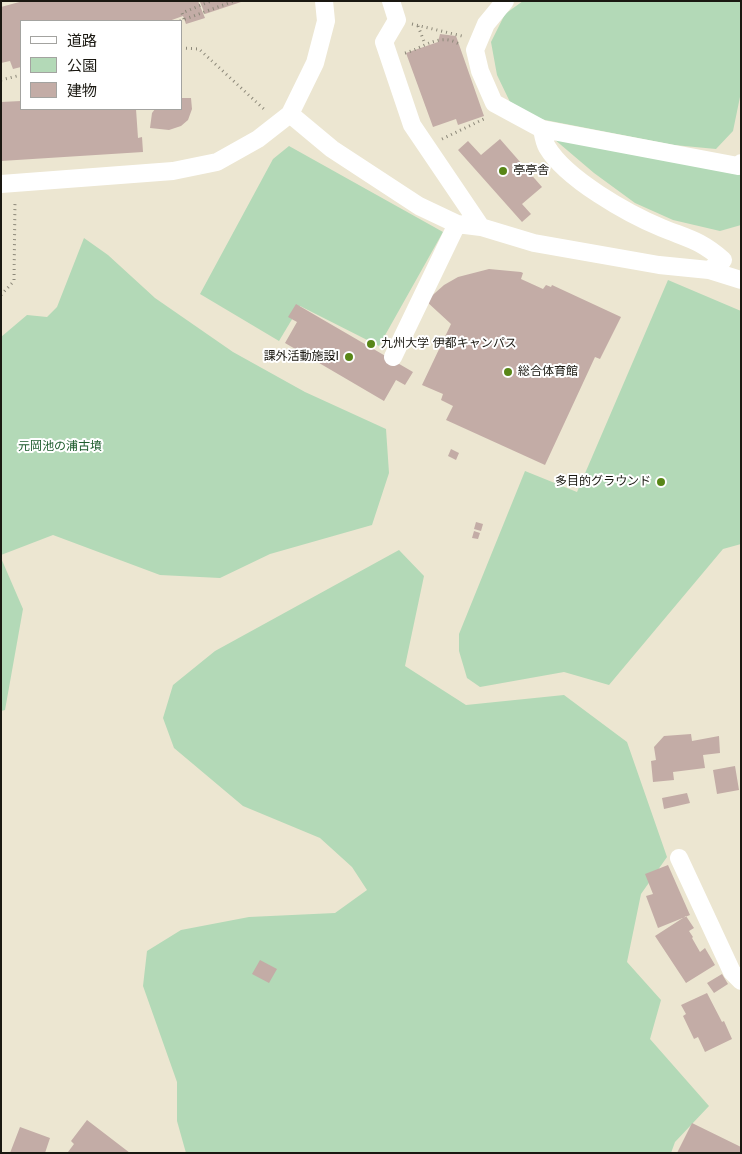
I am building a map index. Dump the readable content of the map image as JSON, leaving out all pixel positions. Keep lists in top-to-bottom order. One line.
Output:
{"parks":["元岡池の浦古墳"],"places":["亭亭舎","九州大学 伊都キャンパス","課外活動施設Ⅰ","総合体育館","多目的グラウンド"],"legend":["道路","公園","建物"]}
